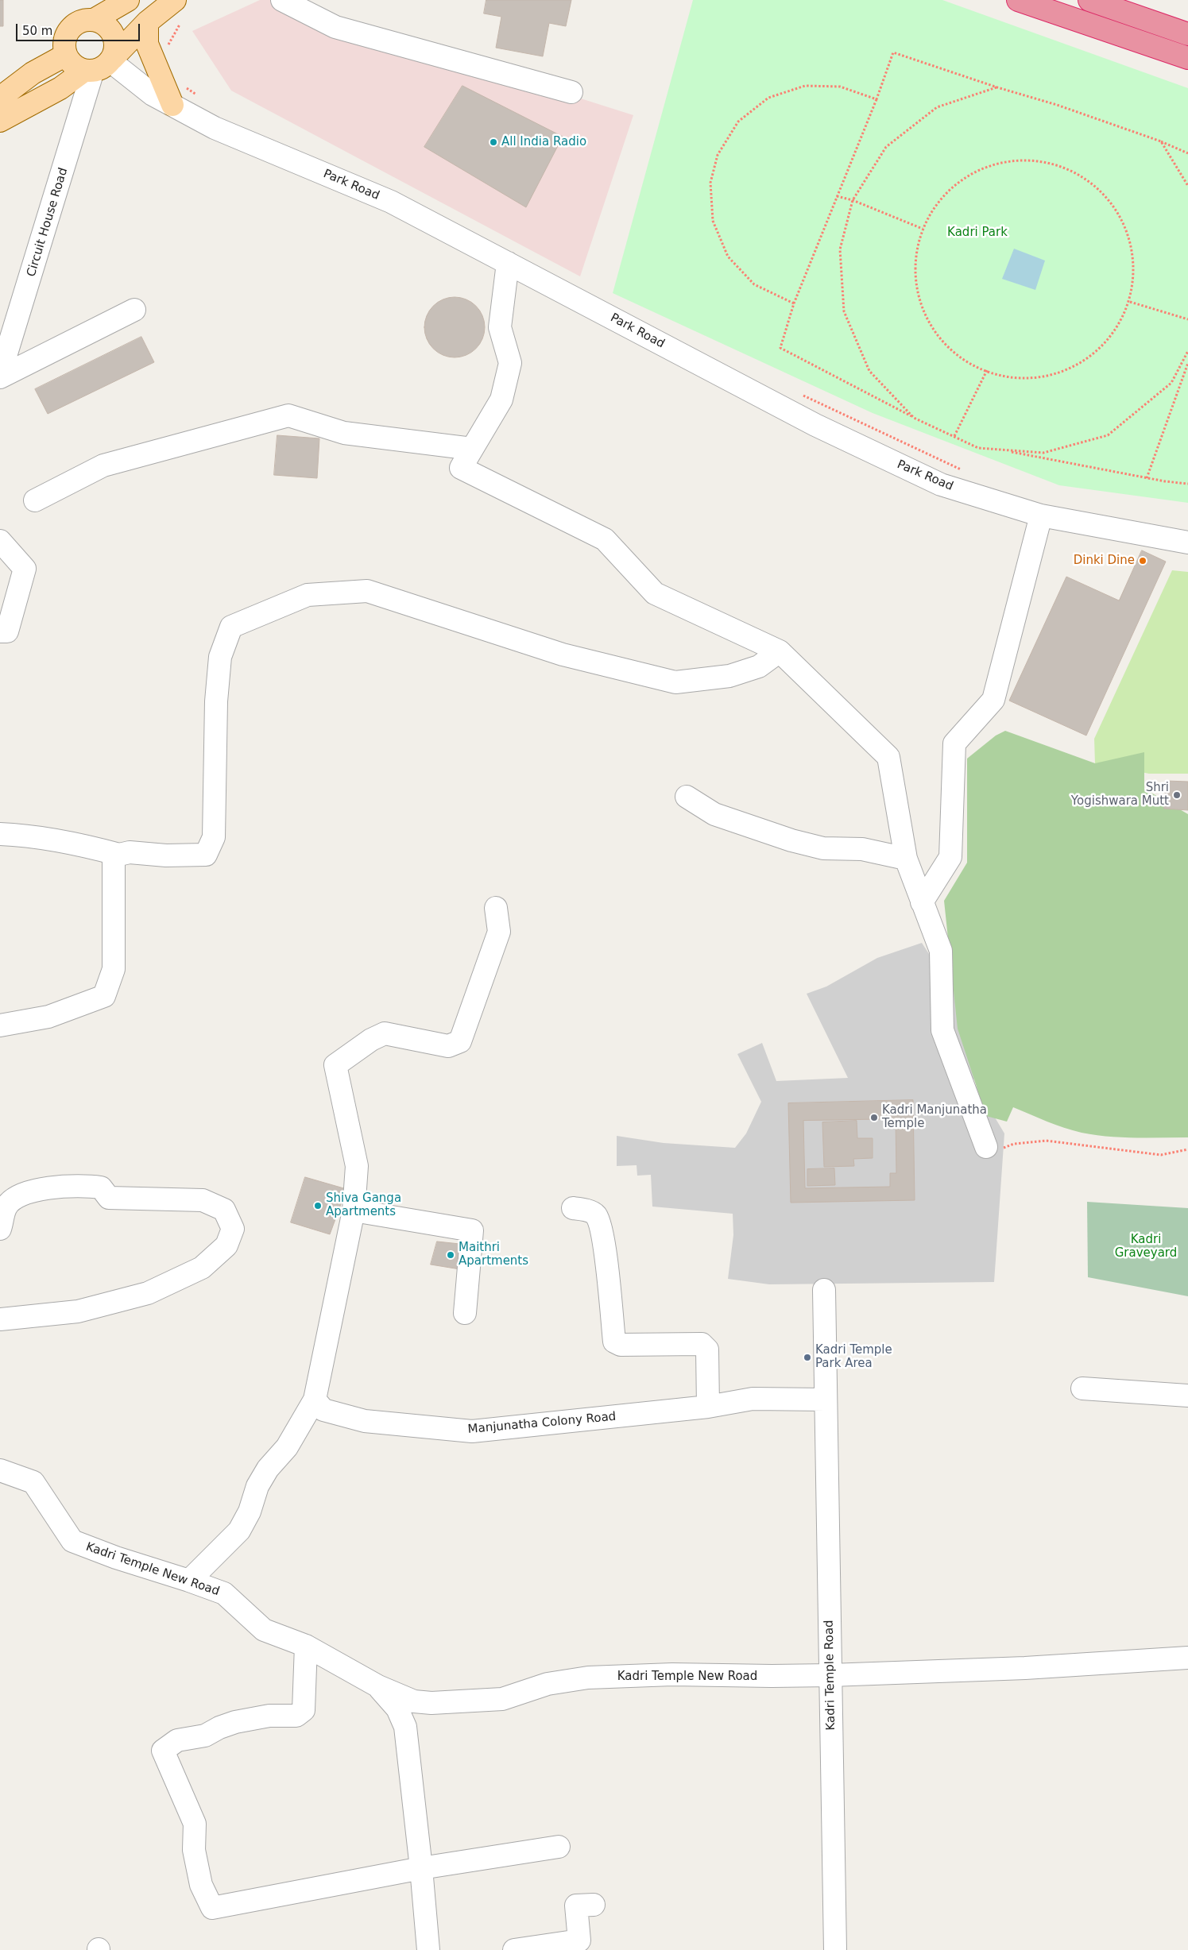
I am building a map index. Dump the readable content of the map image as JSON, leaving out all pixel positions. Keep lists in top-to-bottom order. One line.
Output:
{"streets":{"street":["Park Road","Circuit House Road","Manjunatha Colony Road","Kadri Temple New Road","Kadri Temple Road"]},"crossings":[["Park Road","Circuit House Road"],["Manjunatha Colony Road","Kadri Temple Road"],["Kadri Temple New Road","Kadri Temple Road"]],"parks":["Kadri Park","Kadri Graveyard"],"places":["All India Radio","Dinki Dine","Shri Yogishwara Mutt","Kadri Manjunatha Temple","Shiva Ganga Apartments","Maithri Apartments","Kadri Temple Park Area"],"scale_bar":"50 m"}
